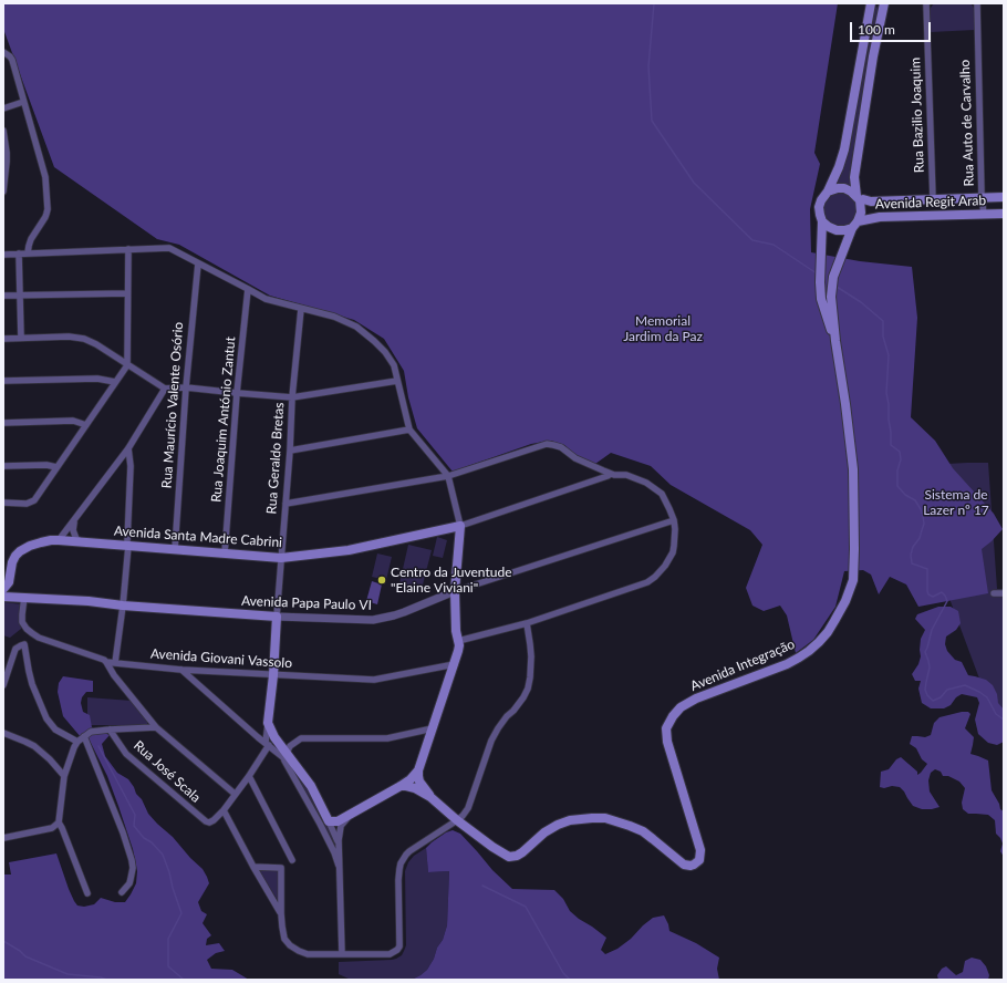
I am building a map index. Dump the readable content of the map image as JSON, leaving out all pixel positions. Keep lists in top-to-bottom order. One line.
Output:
{"streets":{"main road":["Avenida Regit Arab","Rua Geraldo Bretas","Avenida Santa Madre Cabrini","Avenida Papa Paulo VI","Avenida Integração"],"street":["Rua Bazilio Joaquim","Rua Auto de Carvalho","Rua Maurício Valente Osório","Rua Joaquim António Zantut","Avenida Giovani Vassolo","Rua José Scala"]},"crossings":[["Rua Bazilio Joaquim","Avenida Regit Arab"],["Rua Auto de Carvalho","Avenida Regit Arab"],["Avenida Regit Arab","Avenida Integração"],["Rua Maurício Valente Osório","Avenida Santa Madre Cabrini"],["Rua Joaquim António Zantut","Avenida Santa Madre Cabrini"],["Rua Geraldo Bretas","Avenida Santa Madre Cabrini"],["Rua Geraldo Bretas","Avenida Papa Paulo VI"],["Rua Geraldo Bretas","Avenida Giovani Vassolo"],["Rua Geraldo Bretas","Rua José Scala"],["Avenida Papa Paulo VI","Avenida Giovani Vassolo"]],"parks":["Memorial Jardim da Paz","Sistema de Lazer nº 17"],"places":["Centro da Juventude \"Elaine Viviani\""],"scale_bar":"100 m"}
